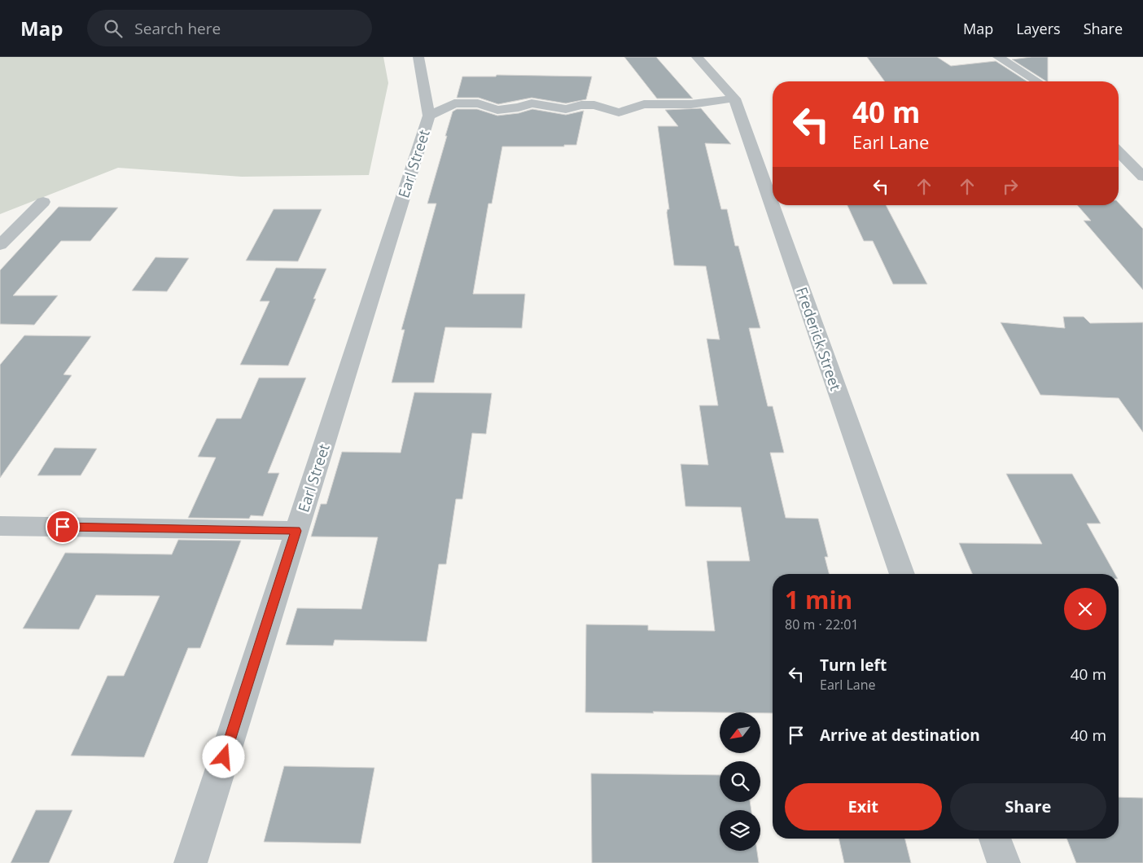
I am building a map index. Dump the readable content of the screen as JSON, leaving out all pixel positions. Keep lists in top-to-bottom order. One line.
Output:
{"streets":{"street":["Earl Street","Frederick Street"]},"north":"bottom left","page":{"header":"Map","search":"Search here","nav":["Map","Layers","Share"],"turn":["40 m","Earl Lane"],"heading":["1 min","80 m · 22:01"],"list":[{"name":"Turn left","note":"Earl Lane","value":"40 m"},{"name":"Arrive at destination","value":"40 m"}],"buttons":["Exit","Share"]}}
